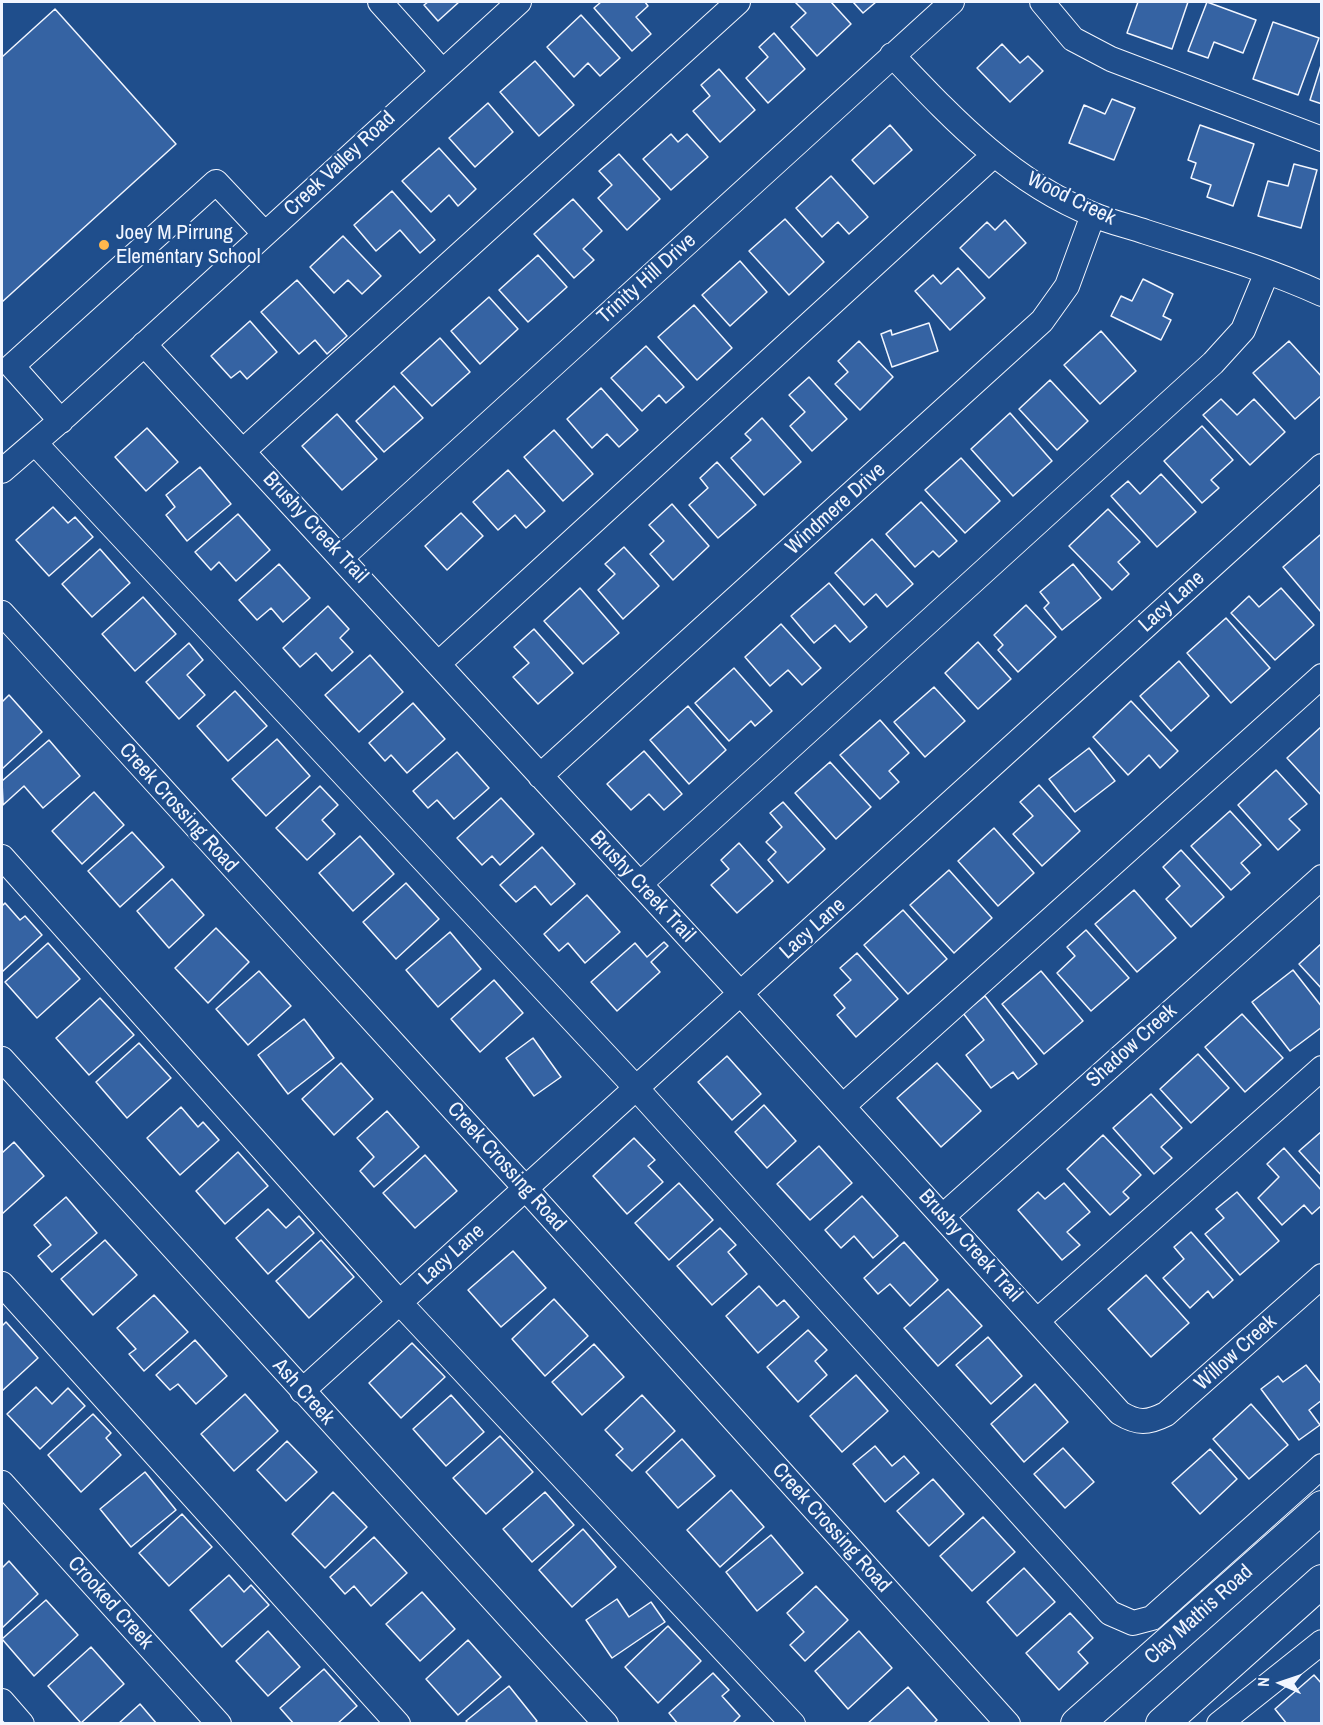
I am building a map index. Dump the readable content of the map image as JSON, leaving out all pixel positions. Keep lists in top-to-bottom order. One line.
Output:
{"streets":{"main road":["Clay Mathis Road"],"street":["Creek Valley Road","Wood Creek","Trinity Hill Drive","Windmere Drive","Brushy Creek Trail","Lacy Lane","Creek Crossing Road","Shadow Creek","Willow Creek","Ash Creek","Crooked Creek"]},"crossings":[["Creek Valley Road","Brushy Creek Trail"],["Wood Creek","Trinity Hill Drive"],["Wood Creek","Windmere Drive"],["Trinity Hill Drive","Brushy Creek Trail"],["Windmere Drive","Brushy Creek Trail"],["Brushy Creek Trail","Lacy Lane"],["Brushy Creek Trail","Shadow Creek"],["Brushy Creek Trail","Willow Creek"],["Lacy Lane","Creek Crossing Road"],["Lacy Lane","Ash Creek"]],"places":["Joey M Pirrung Elementary School"],"north":"left"}
